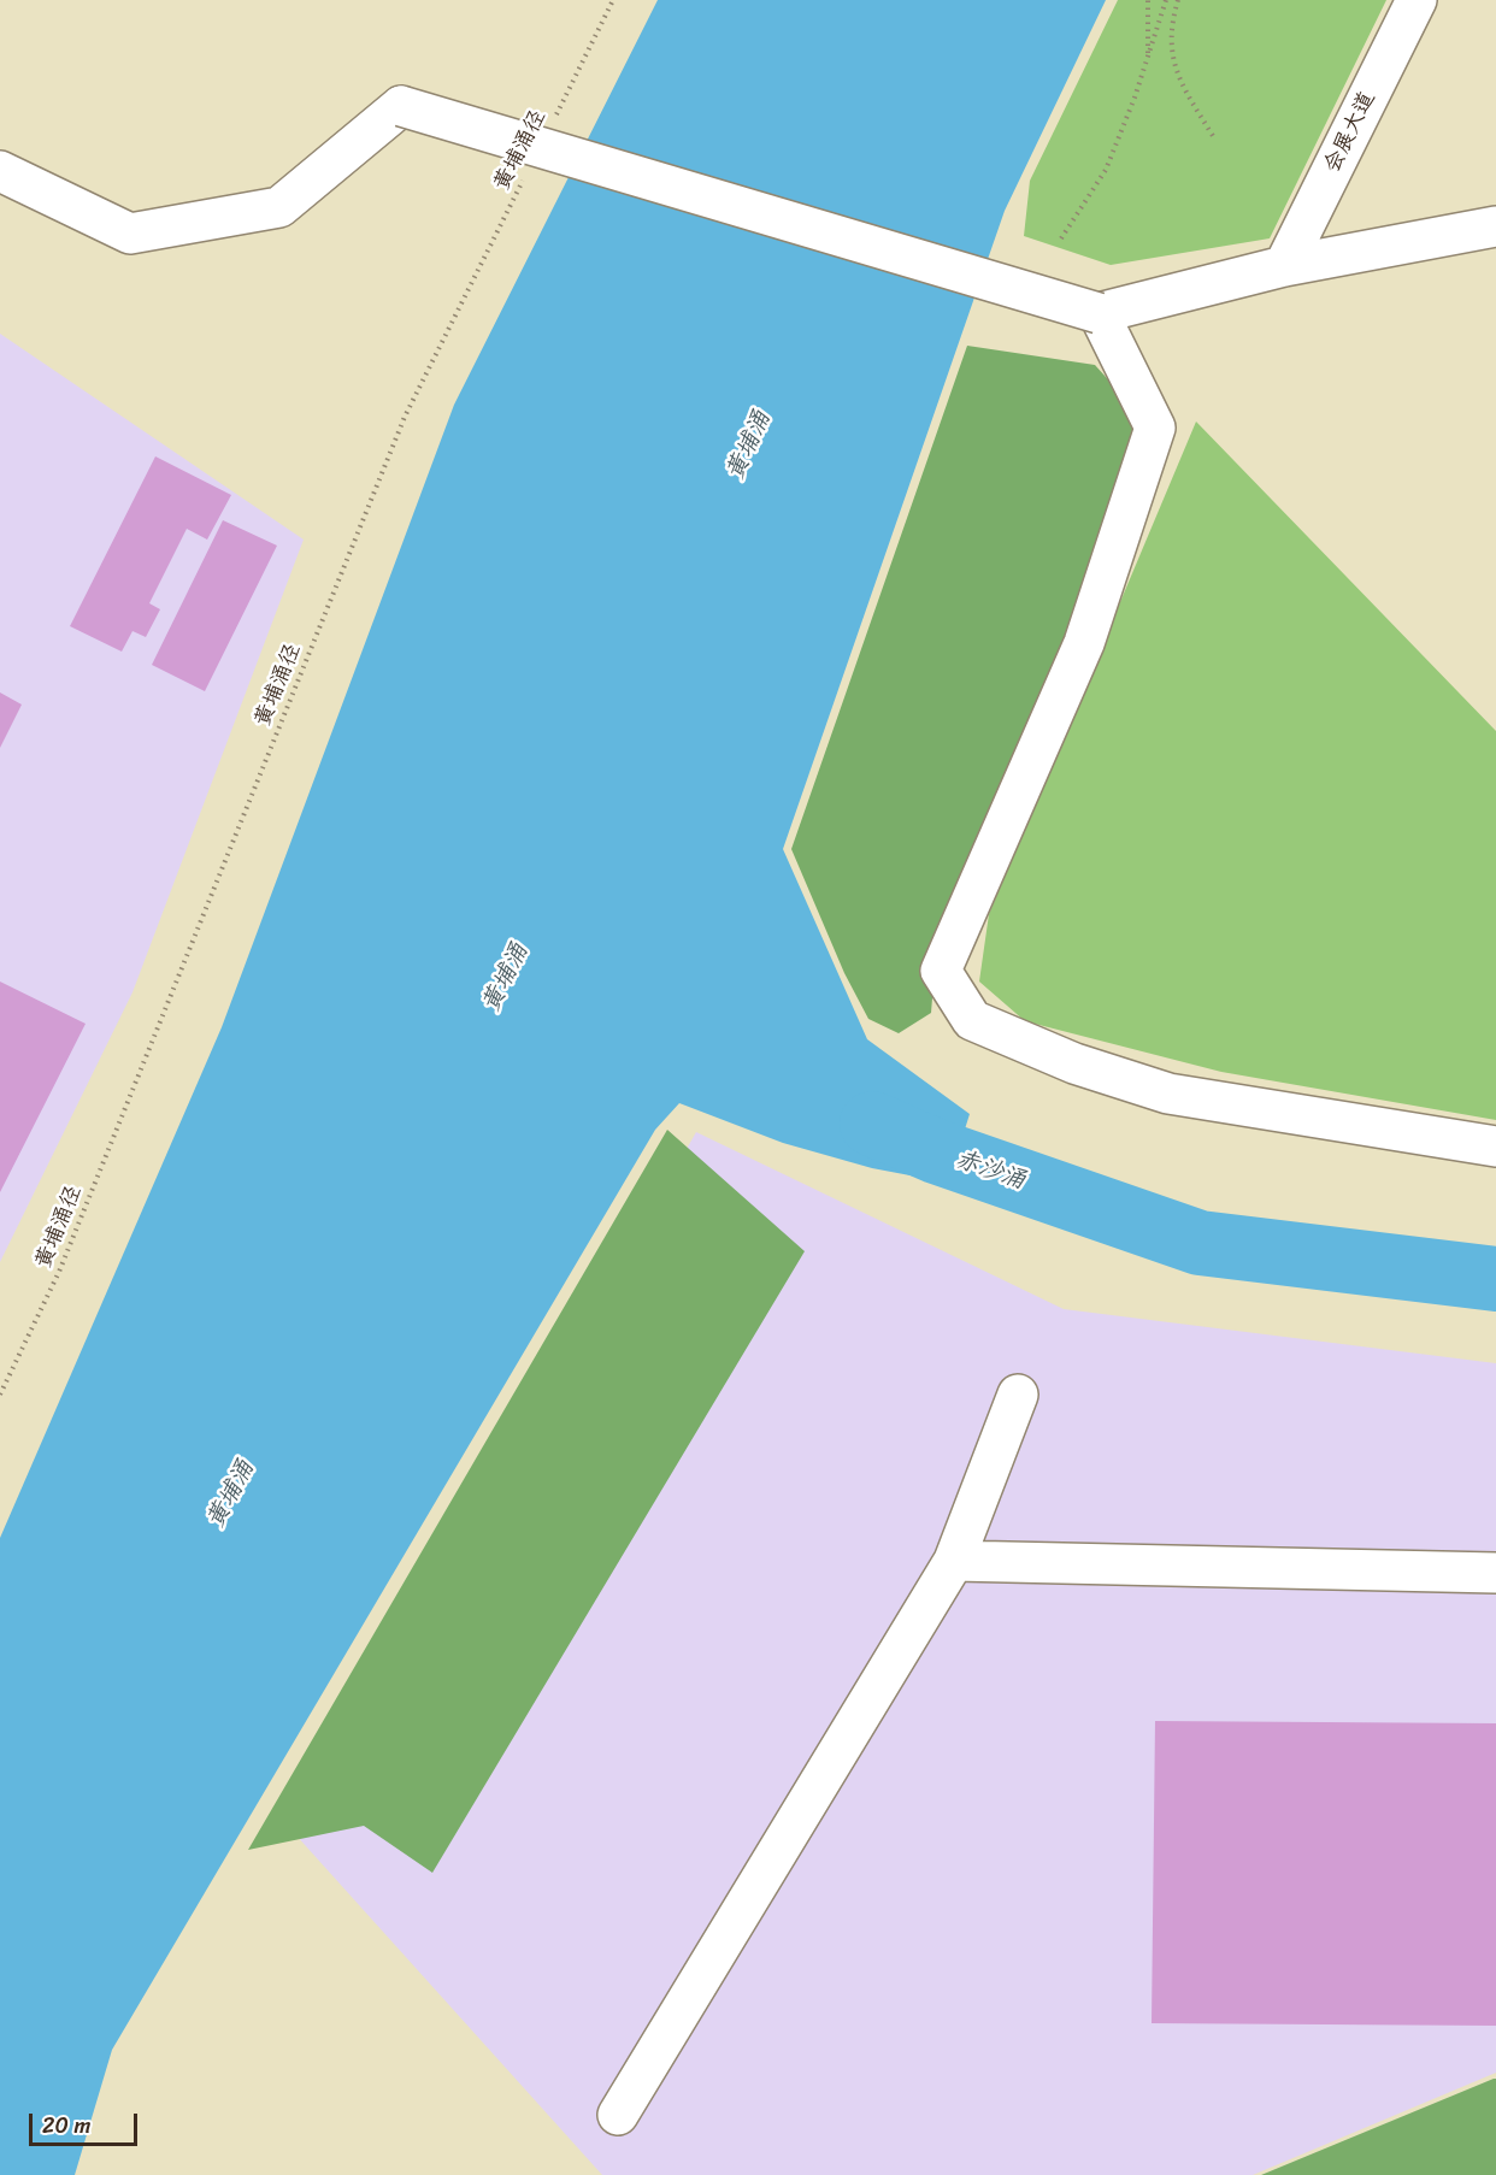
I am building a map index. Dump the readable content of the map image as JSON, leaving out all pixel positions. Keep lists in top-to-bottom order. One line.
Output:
{"streets":{"street":["会展大道"],"path":["黄埔涌径"]},"water":["黄埔涌","赤沙涌"],"scale_bar":"20 m"}
